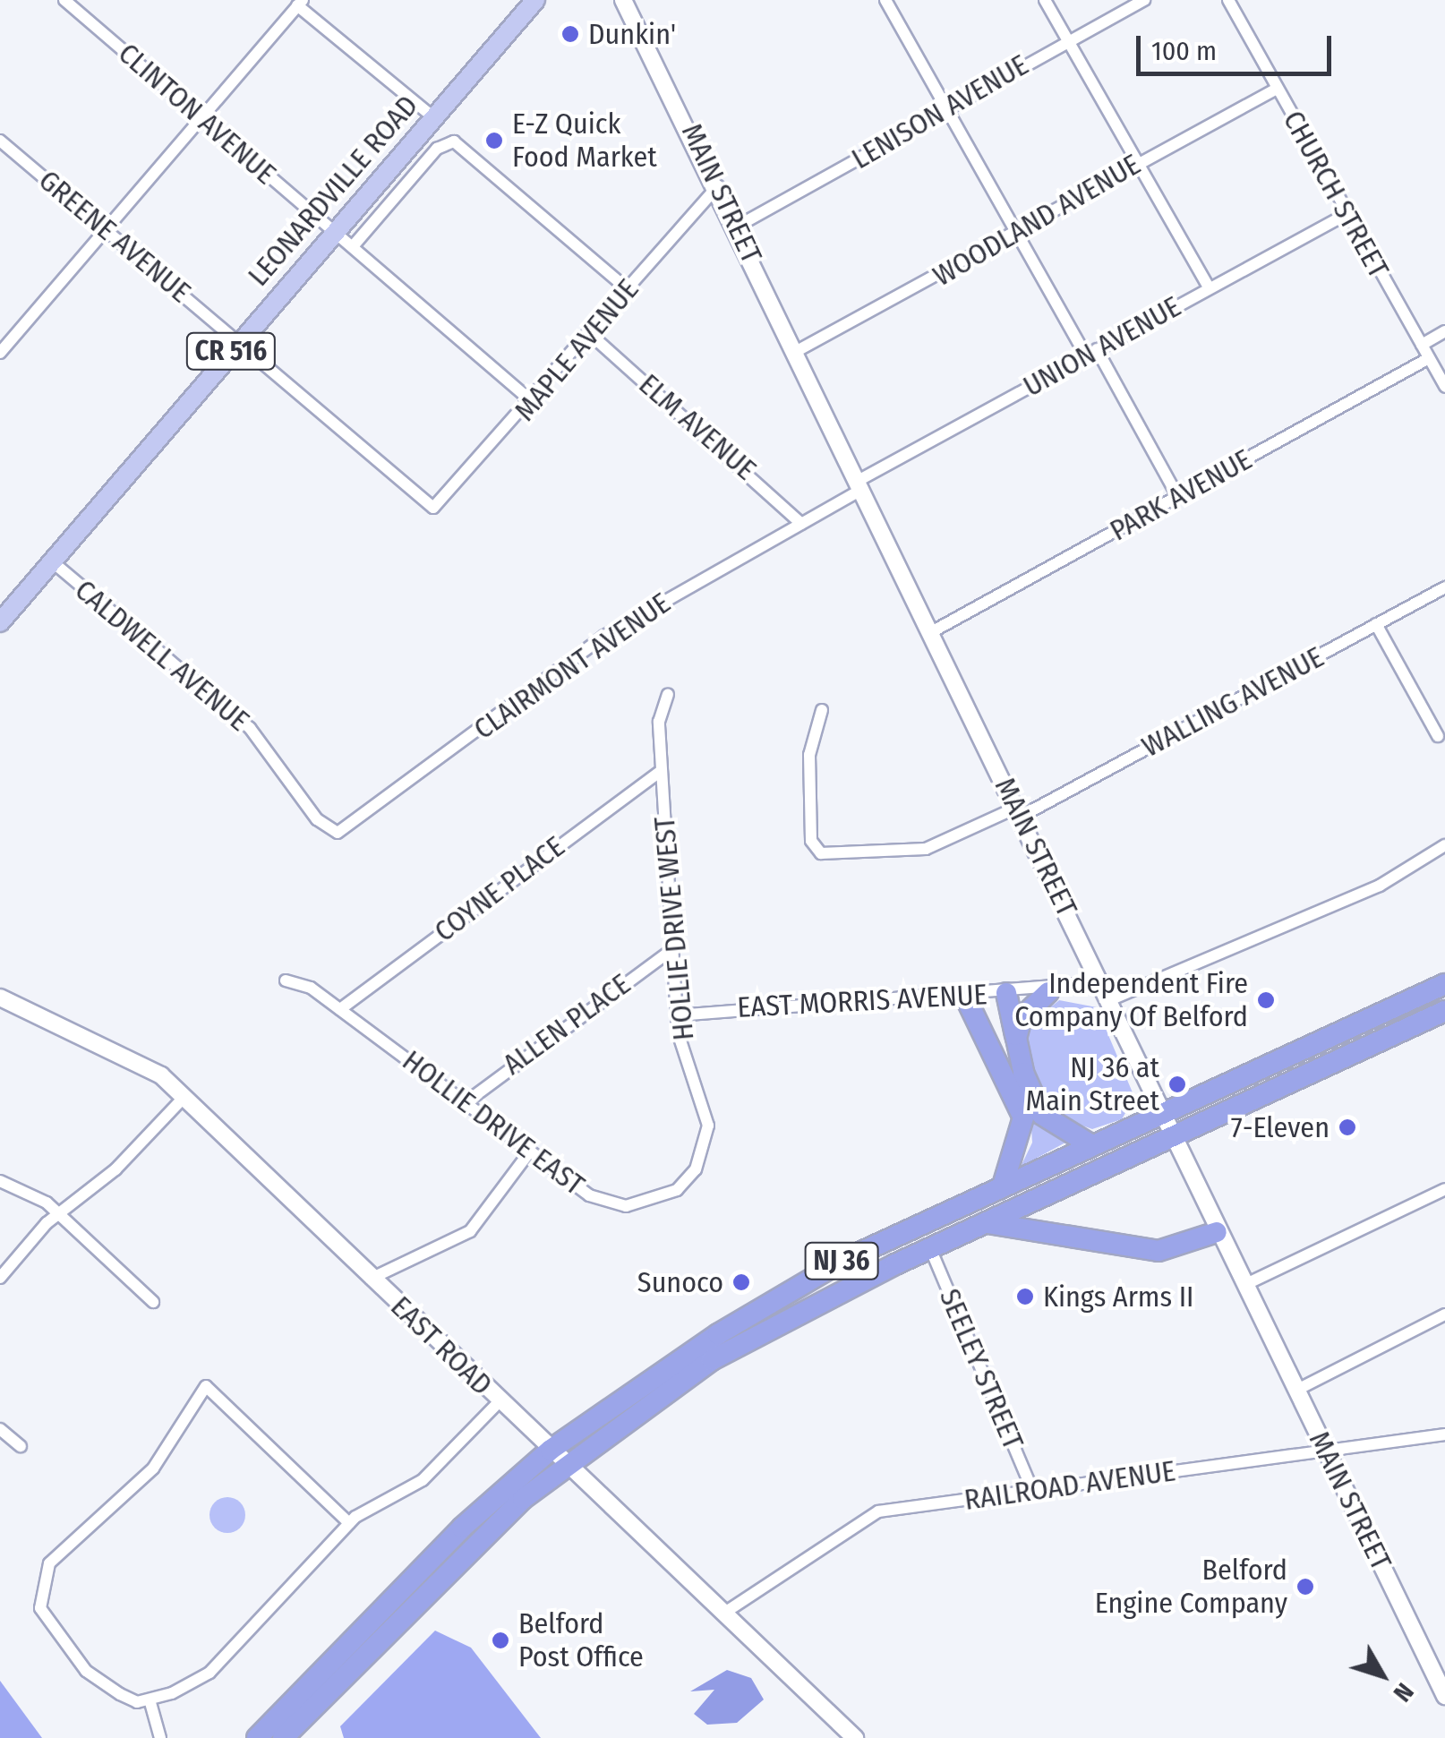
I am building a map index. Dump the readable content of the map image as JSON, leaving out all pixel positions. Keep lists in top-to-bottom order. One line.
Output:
{"streets":{"highway":["NJ 36"],"main road":["LEONARDVILLE ROAD","CR 516"],"street":["LENISON AVENUE","CLINTON AVENUE","MAIN STREET","CHURCH STREET","WOODLAND AVENUE","GREENE AVENUE","UNION AVENUE","MAPLE AVENUE","ELM AVENUE","PARK AVENUE","CALDWELL AVENUE","CLAIRMONT AVENUE","WALLING AVENUE","COYNE PLACE","HOLLIE DRIVE WEST","EAST MORRIS AVENUE","ALLEN PLACE","HOLLIE DRIVE EAST","EAST ROAD","SEELEY STREET","RAILROAD AVENUE"]},"crossings":[["LENISON AVENUE","MAIN STREET"],["CLINTON AVENUE","LEONARDVILLE ROAD"],["CLINTON AVENUE","MAPLE AVENUE"],["LEONARDVILLE ROAD","GREENE AVENUE"],["LEONARDVILLE ROAD","CALDWELL AVENUE"],["MAIN STREET","WOODLAND AVENUE"],["MAIN STREET","UNION AVENUE"],["MAIN STREET","MAPLE AVENUE"],["MAIN STREET","PARK AVENUE"],["MAIN STREET","CLAIRMONT AVENUE"],["MAIN STREET","WALLING AVENUE"],["MAIN STREET","EAST MORRIS AVENUE"],["MAIN STREET","NJ 36"],["MAIN STREET","RAILROAD AVENUE"],["CHURCH STREET","WOODLAND AVENUE"],["CHURCH STREET","UNION AVENUE"],["CHURCH STREET","PARK AVENUE"],["GREENE AVENUE","MAPLE AVENUE"],["UNION AVENUE","CLAIRMONT AVENUE"],["MAPLE AVENUE","ELM AVENUE"],["ELM AVENUE","CLAIRMONT AVENUE"],["CALDWELL AVENUE","CLAIRMONT AVENUE"],["COYNE PLACE","HOLLIE DRIVE WEST"],["COYNE PLACE","HOLLIE DRIVE EAST"],["HOLLIE DRIVE WEST","EAST MORRIS AVENUE"],["HOLLIE DRIVE WEST","ALLEN PLACE"],["HOLLIE DRIVE WEST","HOLLIE DRIVE EAST"],["ALLEN PLACE","HOLLIE DRIVE EAST"],["NJ 36","EAST ROAD"],["NJ 36","SEELEY STREET"],["EAST ROAD","RAILROAD AVENUE"],["SEELEY STREET","RAILROAD AVENUE"]],"places":["Dunkin'","E-Z Quick Food Market","Independent Fire Company Of Belford","NJ 36 at Main Street","7-Eleven","Sunoco","Kings Arms II","Belford Engine Company","Belford Post Office"],"scale_bar":"100 m","north":"bottom right"}
